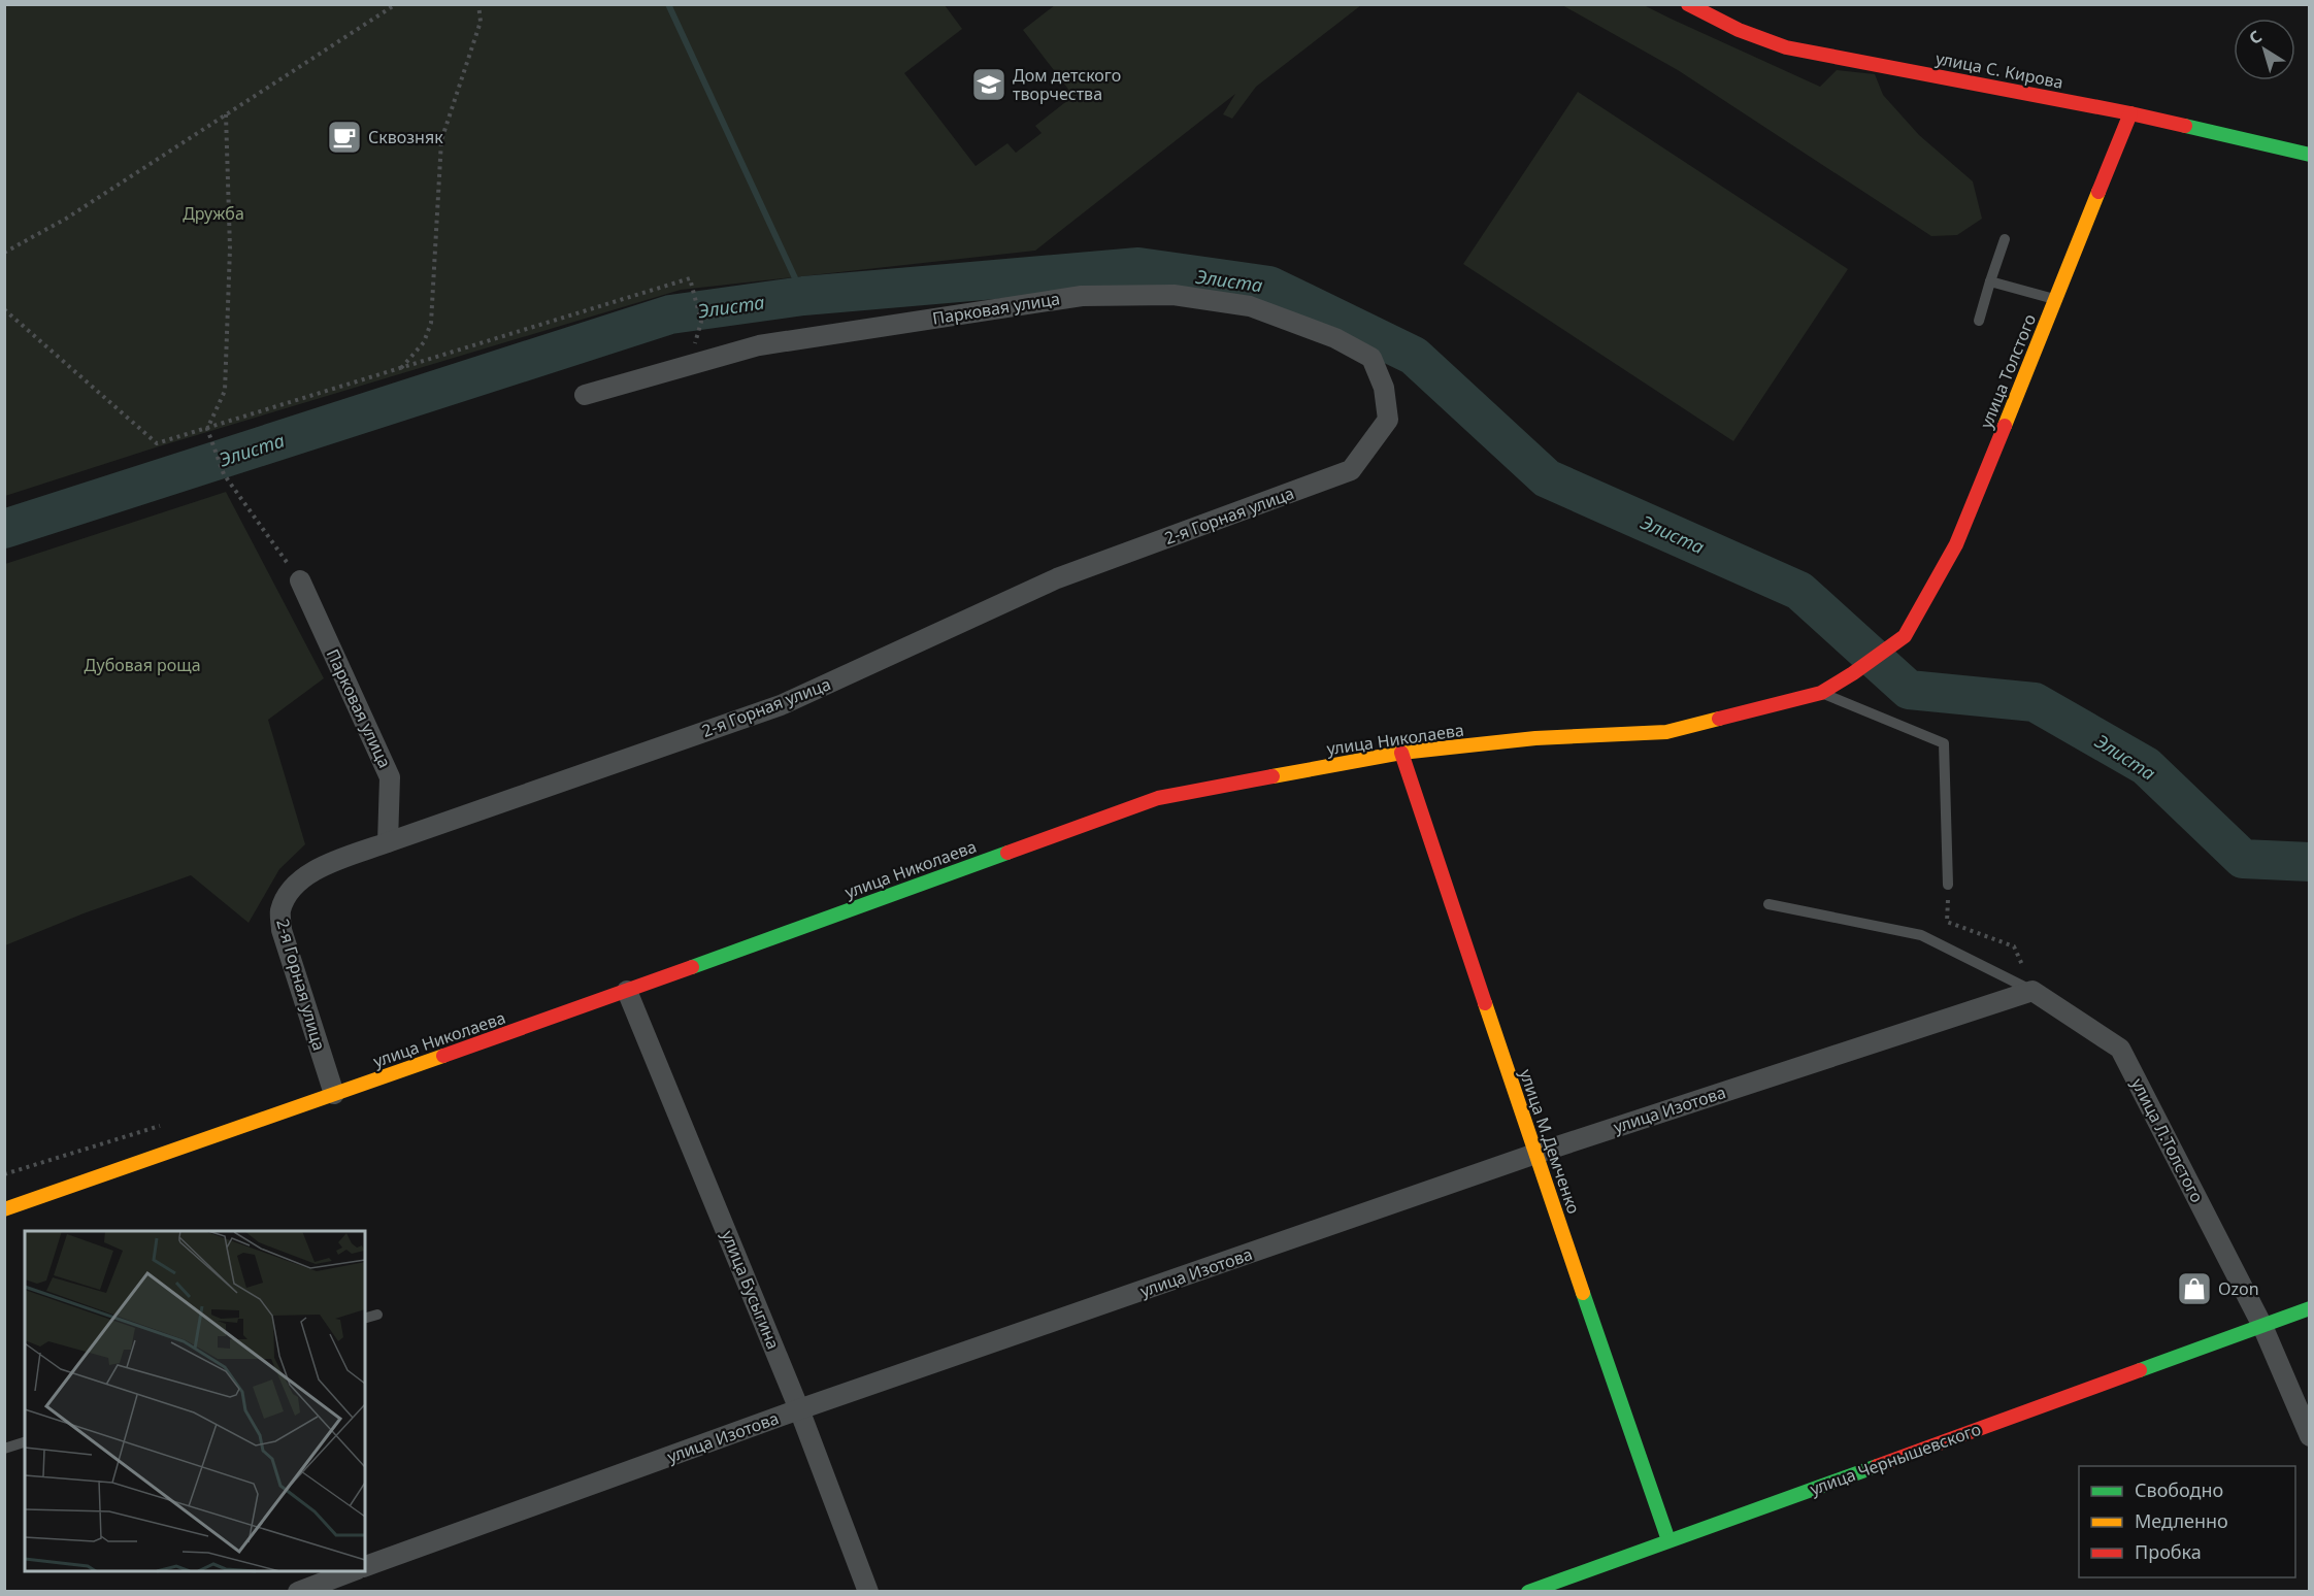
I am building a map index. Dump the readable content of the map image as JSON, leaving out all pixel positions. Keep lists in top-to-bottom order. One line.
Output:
{"streets":{"street":["улица С. Кирова","Парковая улица","улица Толстого","2-я Горная улица","улица Николаева","улица Изотова","улица Л.Толстого","улица М.Демченко","улица Бусыгина","улица Чернышевского"]},"crossings":[["улица С. Кирова","улица Толстого"],["Парковая улица","2-я Горная улица"],["улица Толстого","улица Николаева"],["2-я Горная улица","улица Николаева"],["улица Николаева","улица М.Демченко"],["улица Николаева","улица Бусыгина"],["улица Изотова","улица Л.Толстого"],["улица Изотова","улица М.Демченко"],["улица Изотова","улица Бусыгина"],["улица Л.Толстого","улица Чернышевского"],["улица М.Демченко","улица Чернышевского"]],"water":["Элиста"],"parks":["Дружба","Дубовая роща"],"places":{"school or university":["Дом детского творчества"],"cafe":["Сквозняк"],"shop":["Ozon"]},"legend":["Свободно","Медленно","Пробка"],"north":"top left"}
